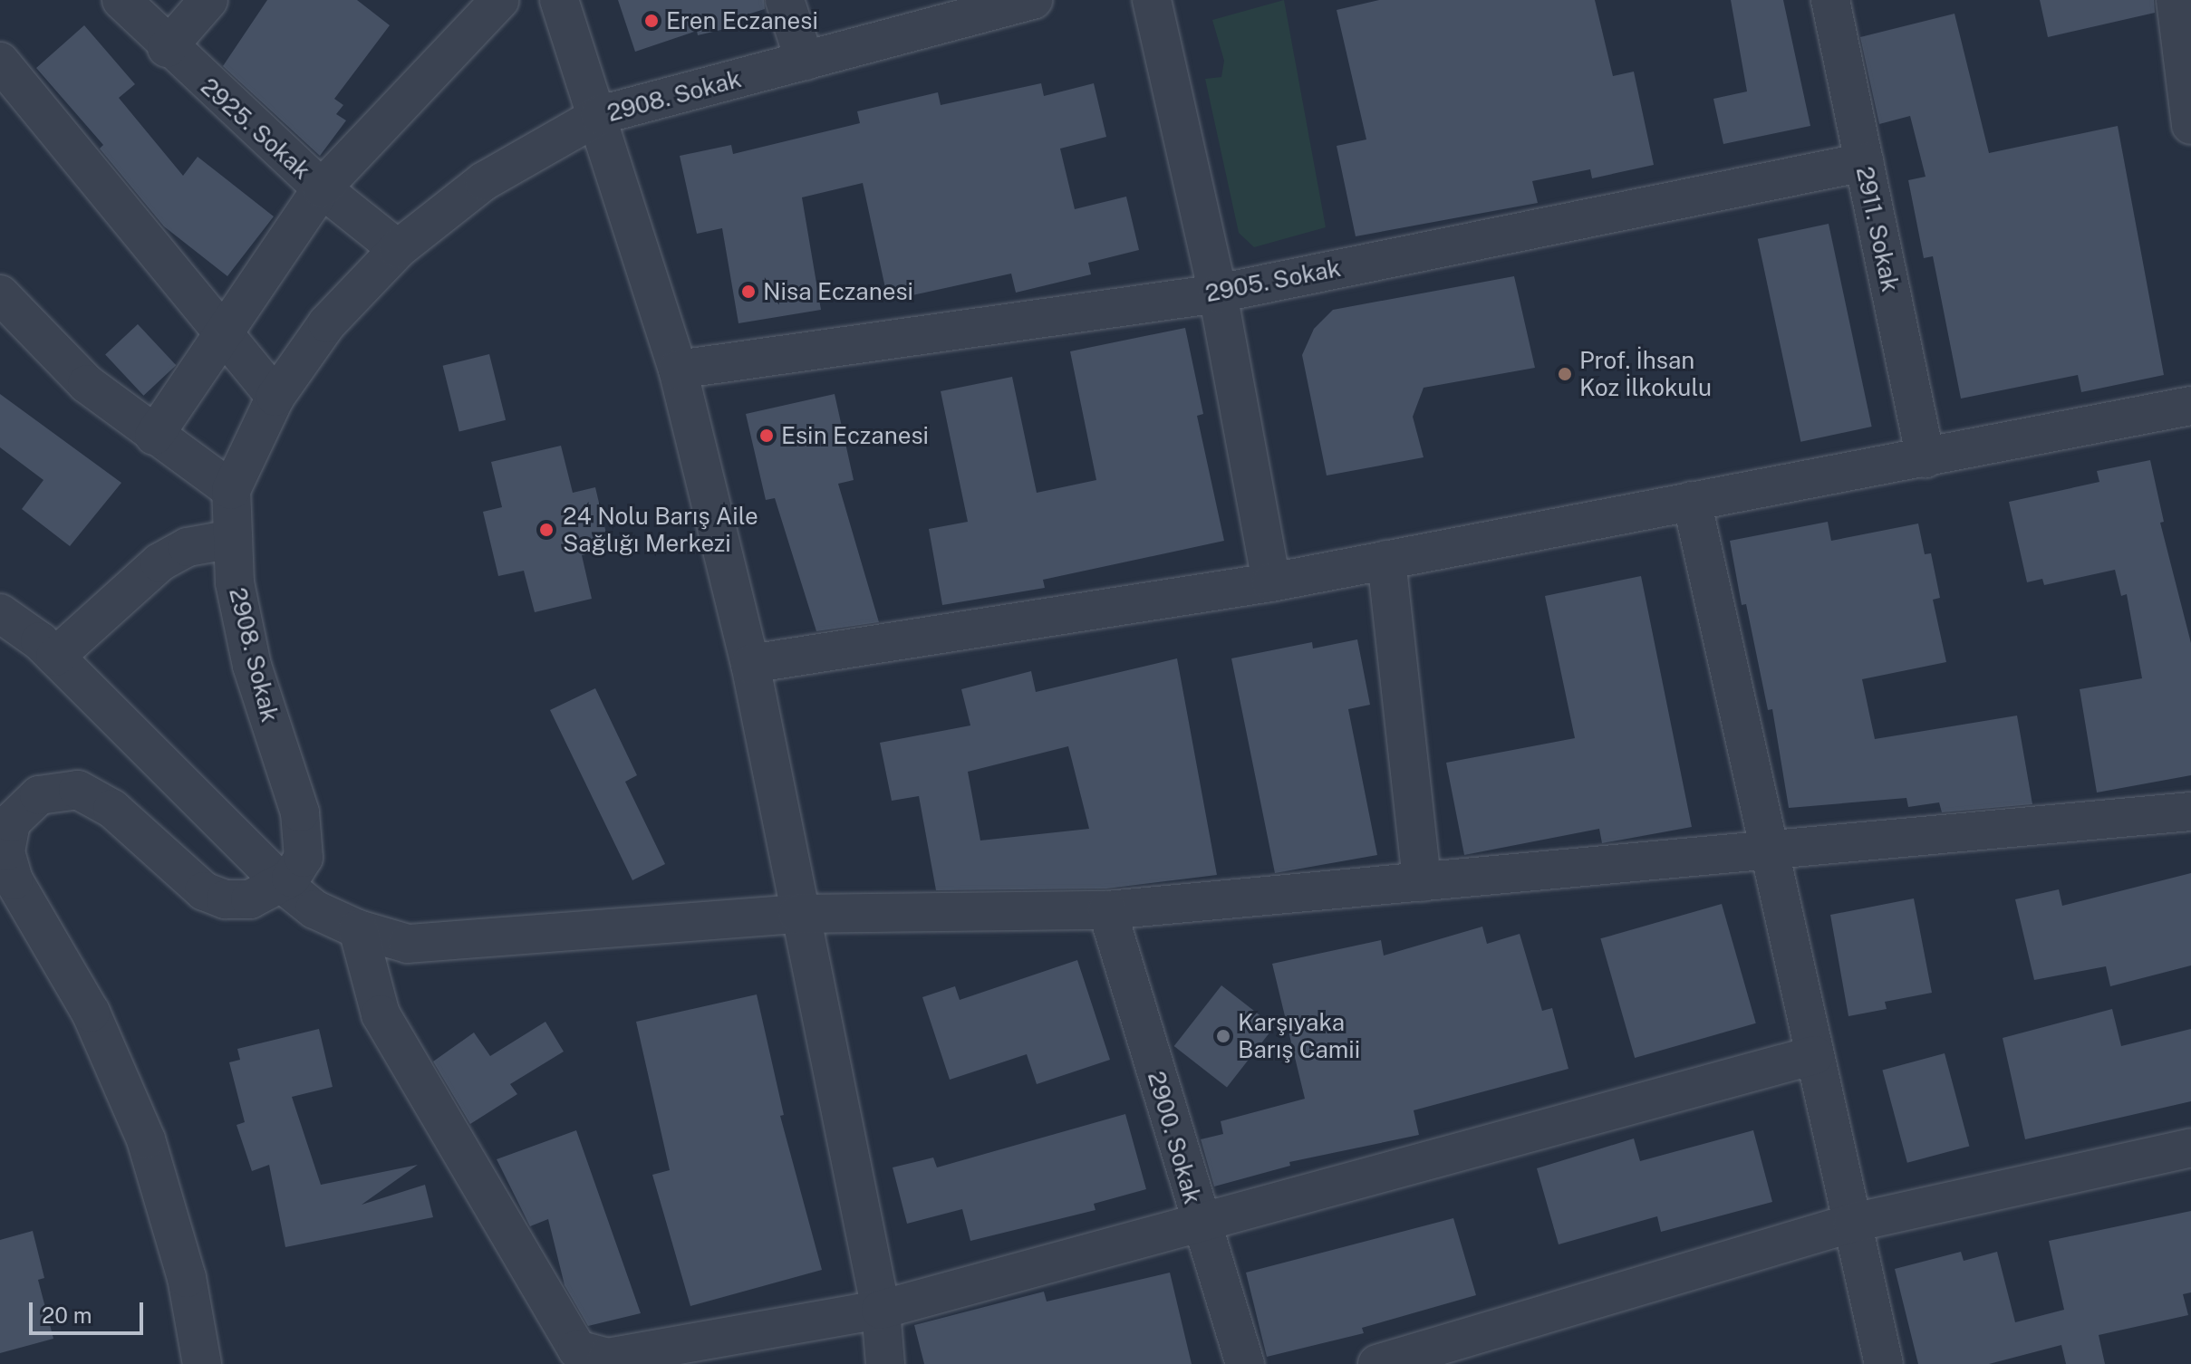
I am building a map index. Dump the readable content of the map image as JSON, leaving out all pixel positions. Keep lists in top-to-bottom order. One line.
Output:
{"streets":{"street":["2908. Sokak","2925. Sokak","2911. Sokak","2905. Sokak","2900. Sokak"]},"crossings":[["2908. Sokak","2925. Sokak"],["2911. Sokak","2905. Sokak"]],"places":["Eren Eczanesi","Nisa Eczanesi","Prof. İhsan Koz İlkokulu","Esin Eczanesi","24 Nolu Barış Aile Sağlığı Merkezi","Karşıyaka Barış Camii"],"scale_bar":"20 m"}
